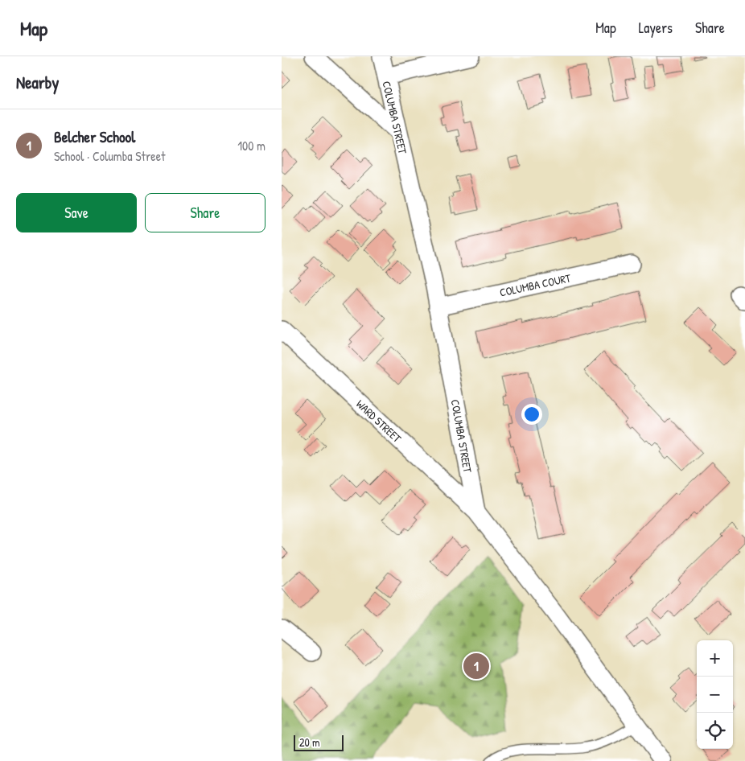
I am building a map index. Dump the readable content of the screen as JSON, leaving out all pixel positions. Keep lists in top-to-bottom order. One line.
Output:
{"streets":{"street":["COLUMBA STREET","COLUMBA COURT","WARD STREET"]},"crossings":[["COLUMBA STREET","COLUMBA COURT"],["COLUMBA STREET","WARD STREET"]],"scale_bar":"20 m","page":{"header":"Map","nav":["Map","Layers","Share"],"heading":"Nearby","list":[{"mark":"1","name":"Belcher School","note":"School · Columba Street","value":"100 m"}],"buttons":["Save","Share"],"map_buttons":["+","−"],"pins":"1","scale":"20 m"}}
